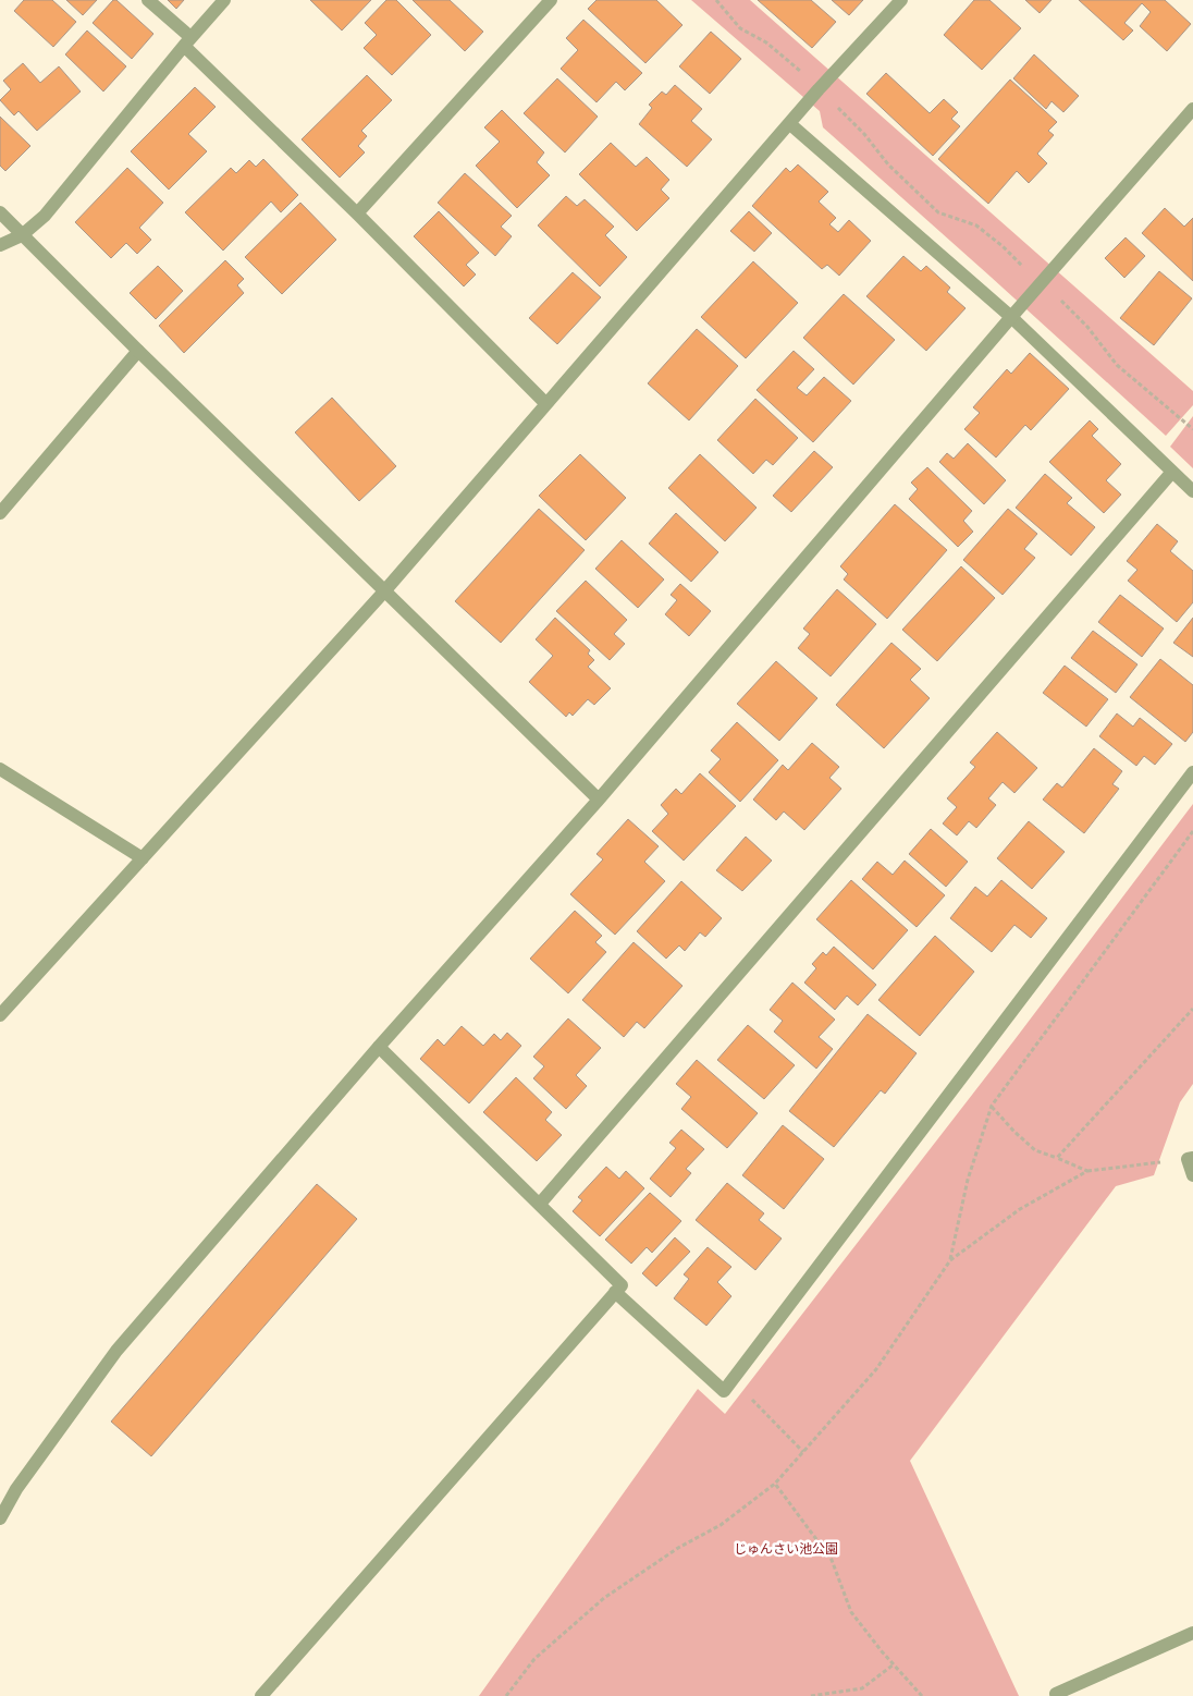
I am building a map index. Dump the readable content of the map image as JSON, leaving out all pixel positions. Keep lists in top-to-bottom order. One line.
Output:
{"parks":["じゅんさい池公園"]}
